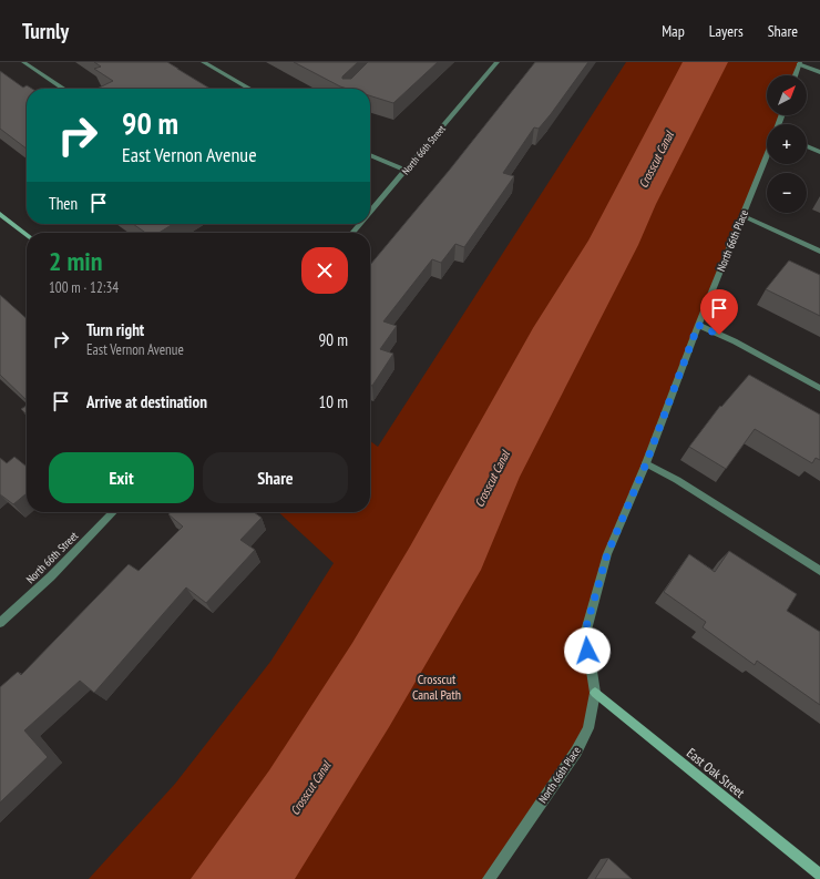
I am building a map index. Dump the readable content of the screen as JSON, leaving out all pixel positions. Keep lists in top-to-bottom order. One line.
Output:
{"streets":{"street":["North 66th Street","North 66th Place","East Oak Street"]},"crossings":[["North 66th Place","East Oak Street"]],"water":["Crosscut Canal"],"parks":["Crosscut Canal Path"],"north":"top right","page":{"header":"Turnly","nav":["Map","Layers","Share"],"map_buttons":["+","−"],"turn":["90 m","East Vernon Avenue"],"then":"Then","heading":["2 min","100 m · 12:34"],"list":[{"name":"Turn right","note":"East Vernon Avenue","value":"90 m"},{"name":"Arrive at destination","value":"10 m"}],"buttons":["Exit","Share"]}}
